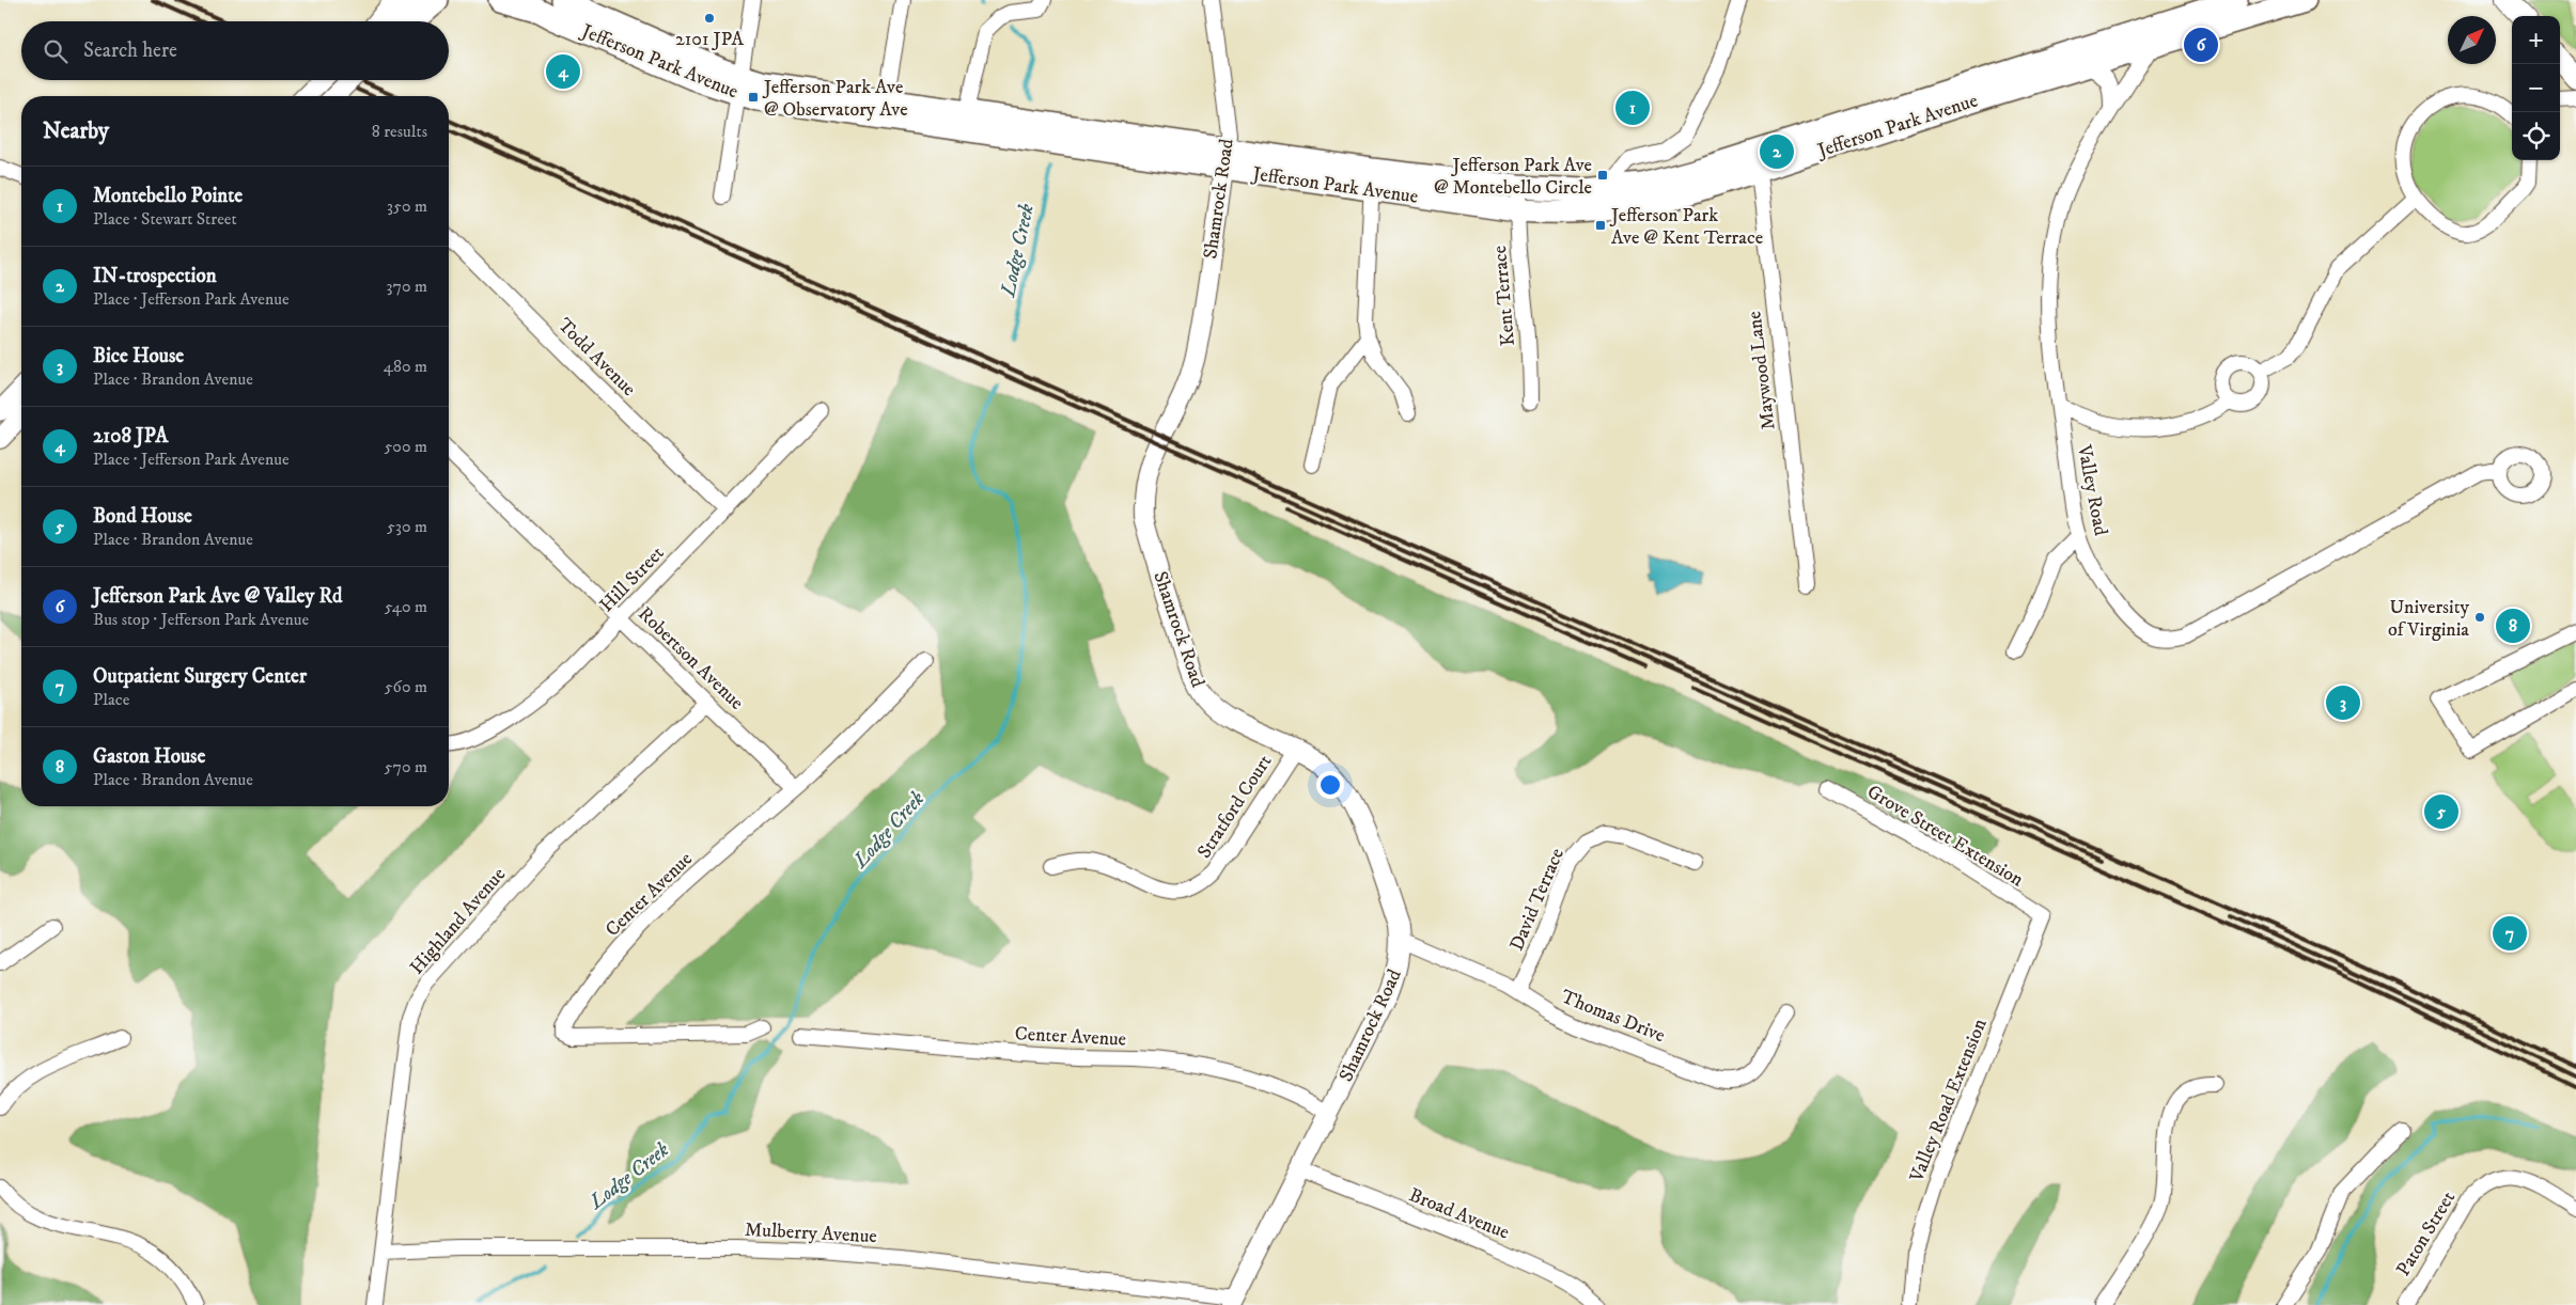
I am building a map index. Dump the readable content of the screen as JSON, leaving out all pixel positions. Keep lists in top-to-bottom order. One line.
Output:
{"streets":{"main road":["Jefferson Park Avenue"],"street":["Shamrock Road","Kent Terrace","Todd Avenue","Maywood Lane","Valley Road","Hill Street","Robertson Avenue","Stratford Court","Grove Street Extension","Center Avenue","David Terrace","Highland Avenue","Thomas Drive","Valley Road Extension","Broad Avenue","Mulberry Avenue","Paton Street"]},"crossings":[["Jefferson Park Avenue","Shamrock Road"],["Jefferson Park Avenue","Kent Terrace"],["Jefferson Park Avenue","Maywood Lane"],["Jefferson Park Avenue","Valley Road"],["Shamrock Road","Stratford Court"],["Shamrock Road","Center Avenue"],["Shamrock Road","Thomas Drive"],["Shamrock Road","Broad Avenue"],["Shamrock Road","Mulberry Avenue"],["Todd Avenue","Hill Street"],["Hill Street","Robertson Avenue"],["Robertson Avenue","Center Avenue"],["Robertson Avenue","Highland Avenue"],["Grove Street Extension","Valley Road Extension"],["David Terrace","Thomas Drive"],["Highland Avenue","Mulberry Avenue"]],"water":["Lodge Creek"],"places":{"other":["2101 JPA","University of Virginia"],"transit":["Jefferson Park Ave @ Observatory Ave","Jefferson Park Ave @ Montebello Circle","Jefferson Park Ave @ Kent Terrace"]},"north":"top right","page":{"map_buttons":["+","−"],"search":"Search here","pins":["6","4","1","2","8","3","5","7"],"heading":["Nearby","8 results"],"list":[{"mark":"1","name":"Montebello Pointe","note":"Place · Stewart Street","value":"350 m"},{"mark":"2","name":"IN-trospection","note":"Place · Jefferson Park Avenue","value":"370 m"},{"mark":"3","name":"Bice House","note":"Place · Brandon Avenue","value":"480 m"},{"mark":"4","name":"2108 JPA","note":"Place · Jefferson Park Avenue","value":"500 m"},{"mark":"5","name":"Bond House","note":"Place · Brandon Avenue","value":"530 m"},{"mark":"6","name":"Jefferson Park Ave @ Valley Rd","note":"Bus stop · Jefferson Park Avenue","value":"540 m"},{"mark":"7","name":"Outpatient Surgery Center","note":"Place","value":"560 m"},{"mark":"8","name":"Gaston House","note":"Place · Brandon Avenue","value":"570 m"}]}}
